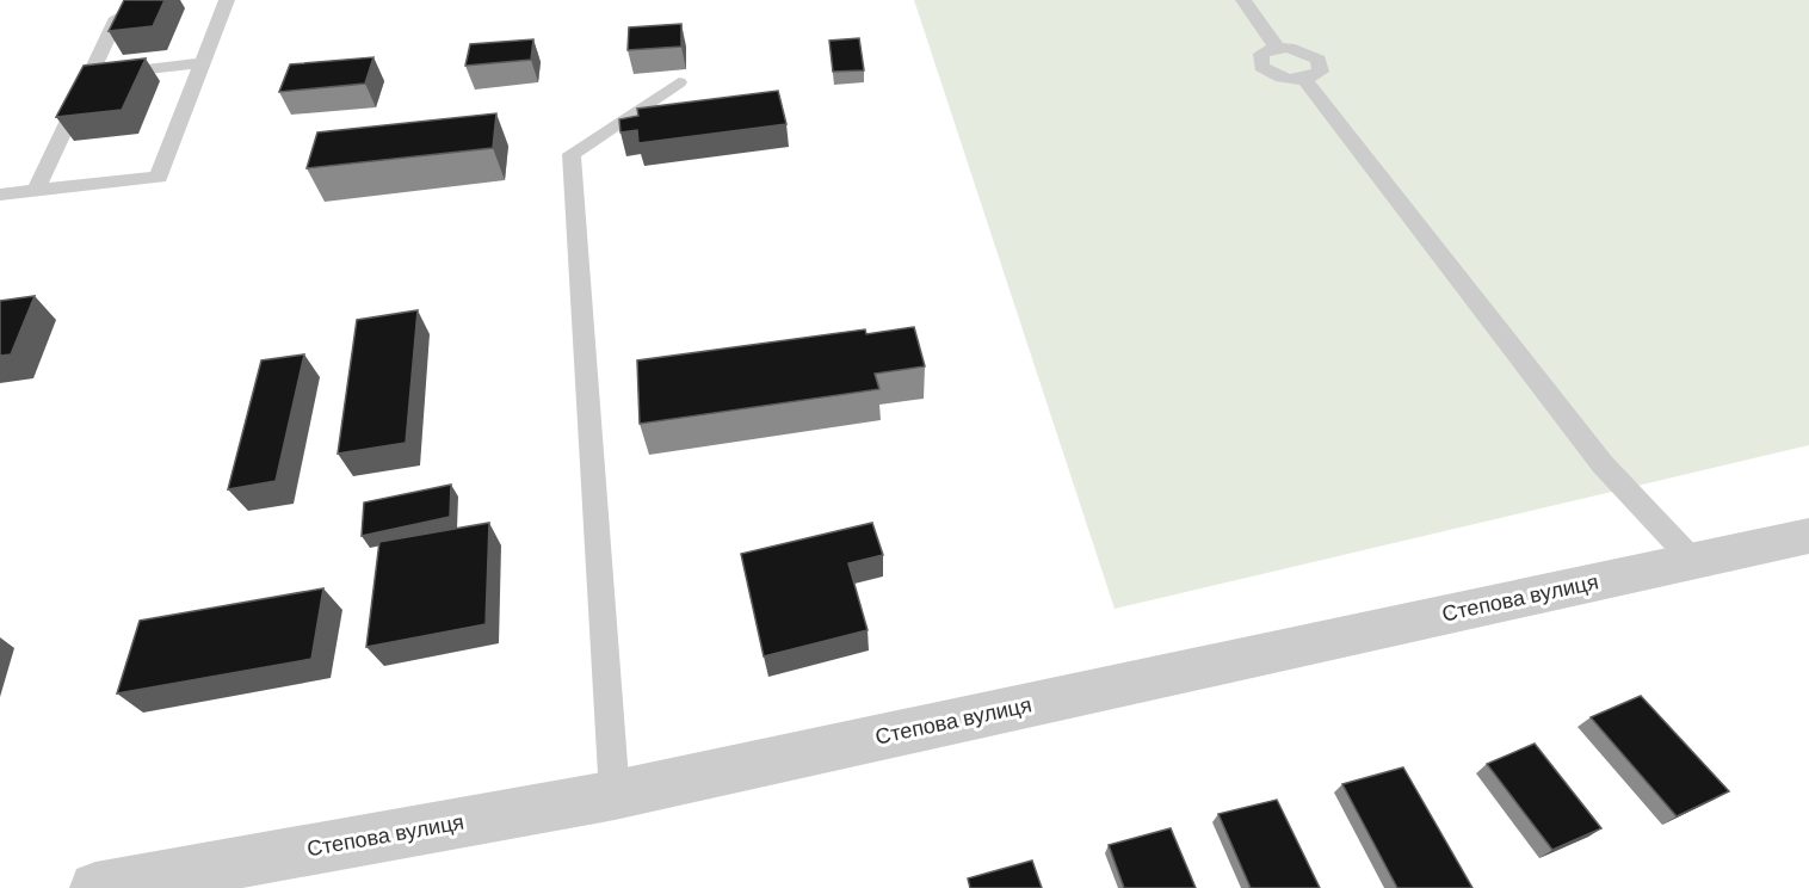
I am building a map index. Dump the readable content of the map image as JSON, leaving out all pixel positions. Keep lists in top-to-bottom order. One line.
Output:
{"streets":{"street":["Степова вулиця"]}}
